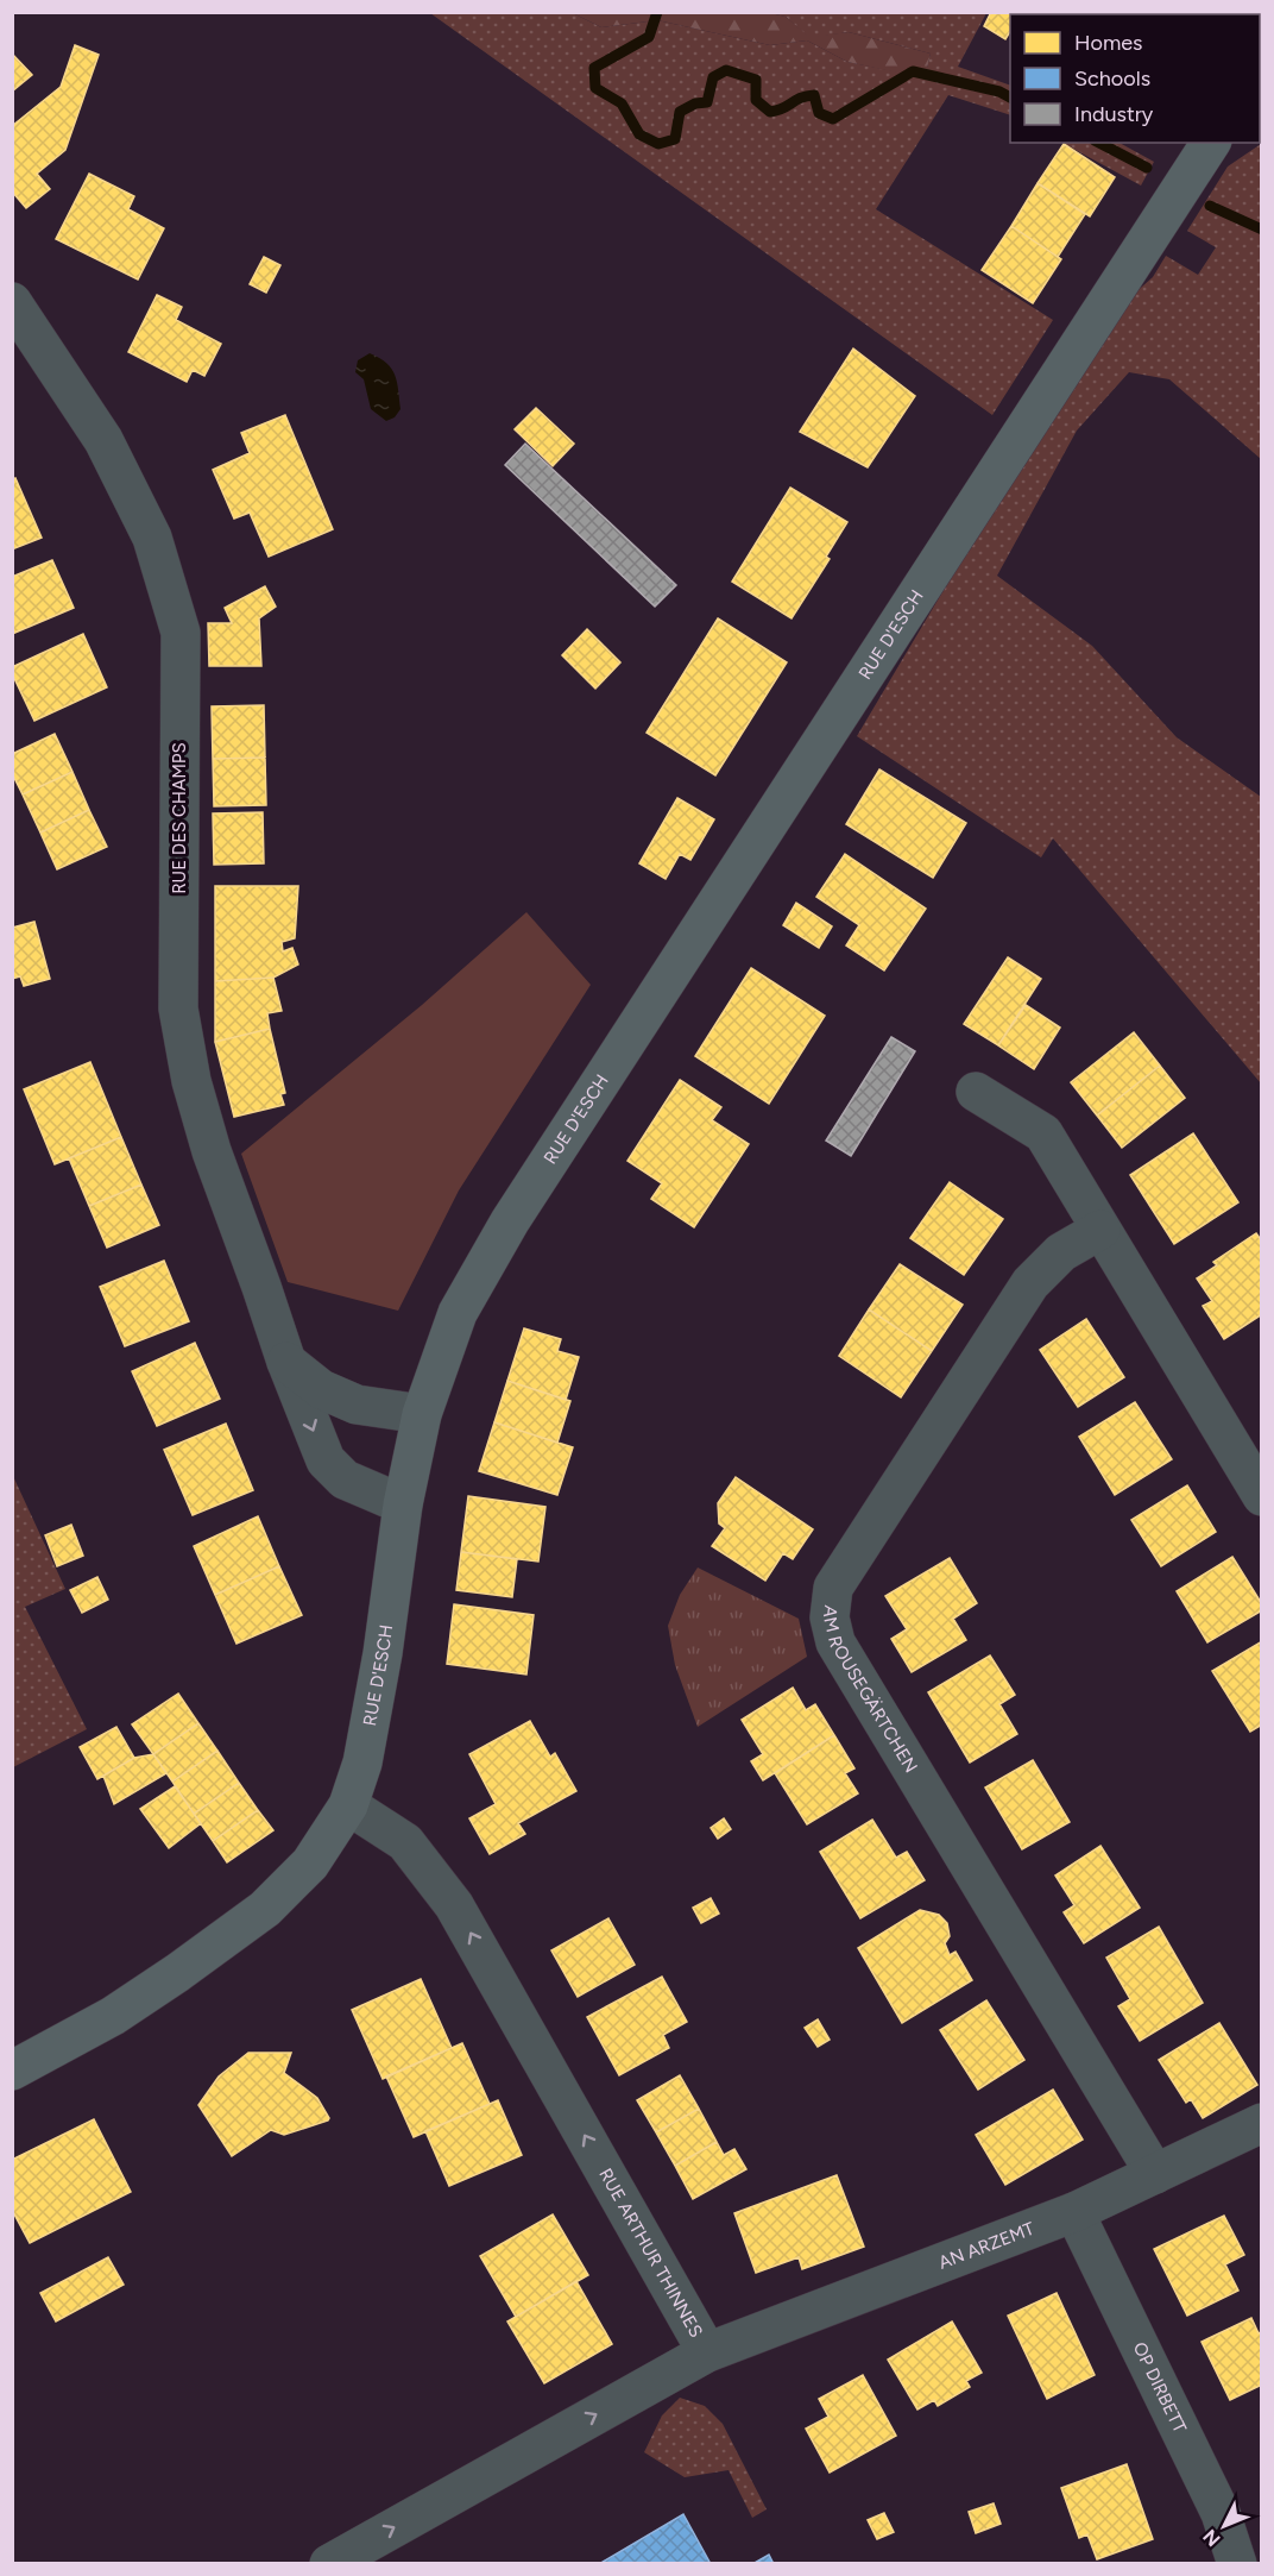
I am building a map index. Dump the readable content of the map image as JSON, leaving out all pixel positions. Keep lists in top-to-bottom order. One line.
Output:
{"streets":{"main road":["RUE D'ESCH"],"street":["RUE DES CHAMPS","AM ROUSEGÄRTCHEN","AN ARZEMT","RUE ARTHUR THINNES","OP DIRBETT"]},"crossings":[["RUE D'ESCH","RUE DES CHAMPS"],["RUE D'ESCH","RUE ARTHUR THINNES"],["AM ROUSEGÄRTCHEN","AN ARZEMT"],["AN ARZEMT","RUE ARTHUR THINNES"],["AN ARZEMT","OP DIRBETT"]],"legend":["Homes","Schools","Industry"],"north":"bottom left"}
